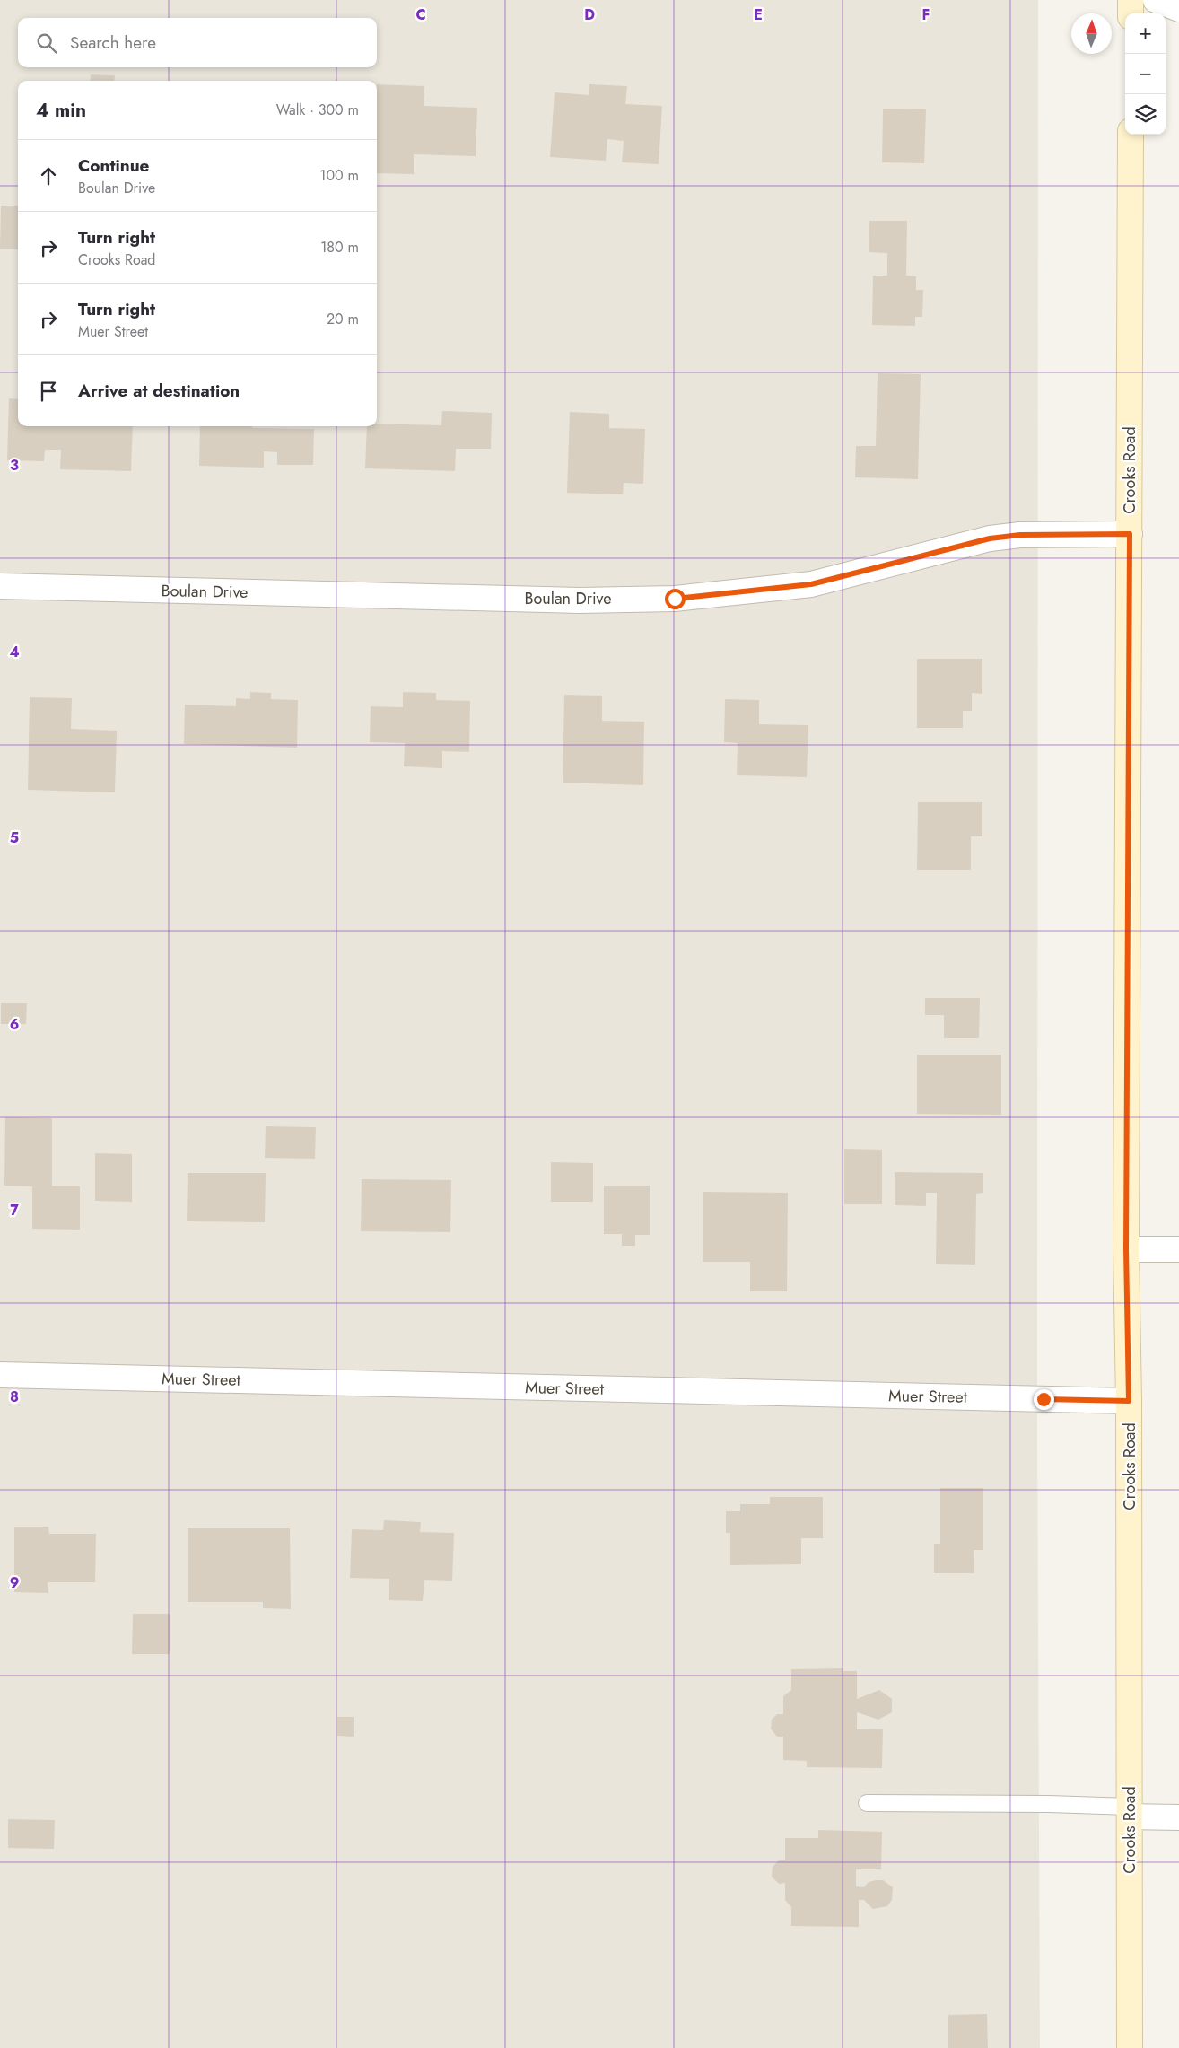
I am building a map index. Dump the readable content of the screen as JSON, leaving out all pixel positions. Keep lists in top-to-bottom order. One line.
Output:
{"streets":{"main road":["Crooks Road"],"street":["Boulan Drive","Muer Street"]},"crossings":[["Crooks Road","Boulan Drive"],["Crooks Road","Muer Street"]],"north":"top","page":{"map_buttons":["+","−"],"search":"Search here","heading":["4 min","Walk · 300 m"],"list":[["Continue","Boulan Drive","100 m"],["Turn right","Crooks Road","180 m"],["Turn right","Muer Street","20 m"],"Arrive at destination"]},"grid":{"columns":["C","D","E","F"],"rows":["3","4","5","6","7","8","9"]}}
